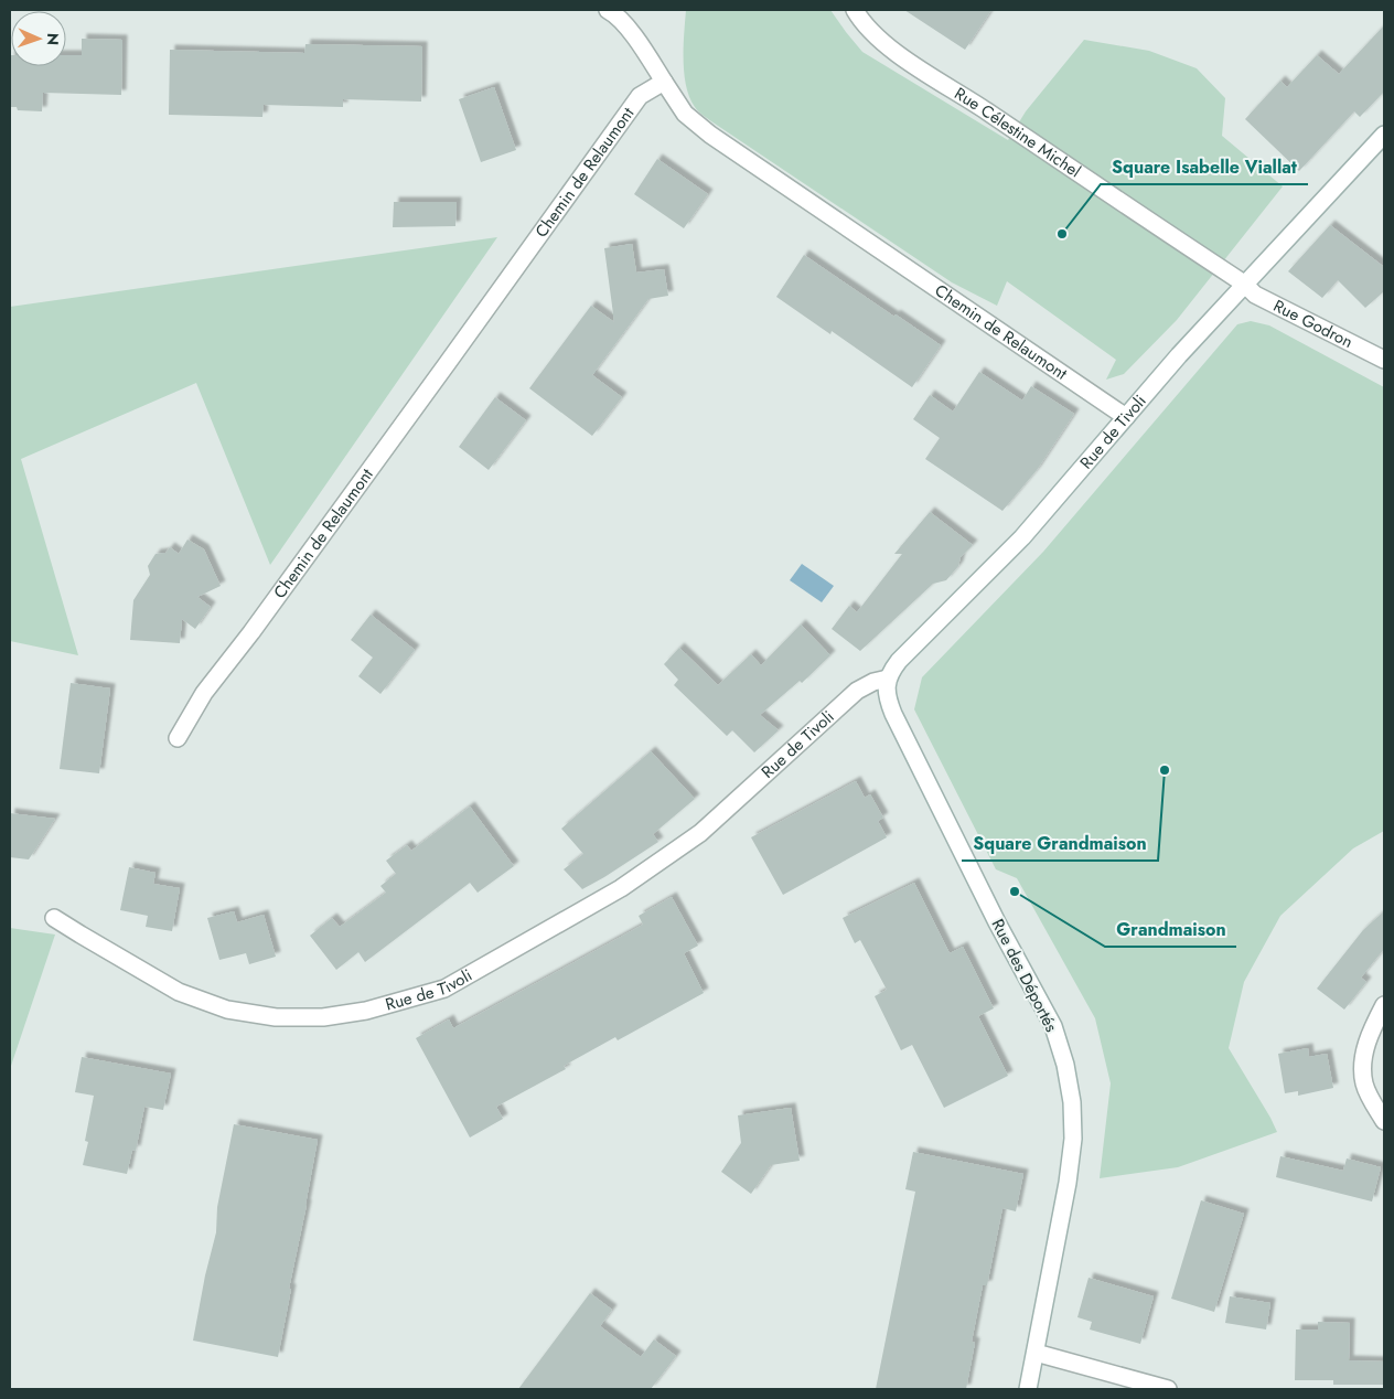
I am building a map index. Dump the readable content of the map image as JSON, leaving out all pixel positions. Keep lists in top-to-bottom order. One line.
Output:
{"streets":{"street":["Rue Célestine Michel","Chemin de Relaumont","Rue Godron","Rue de Tivoli","Rue des Déportés"]},"crossings":[["Rue Célestine Michel","Rue Godron"],["Rue Célestine Michel","Rue de Tivoli"],["Chemin de Relaumont","Rue de Tivoli"],["Rue Godron","Rue de Tivoli"],["Rue de Tivoli","Rue des Déportés"]],"places":["Square Isabelle Viallat","Square Grandmaison","Grandmaison"],"north":"right"}
